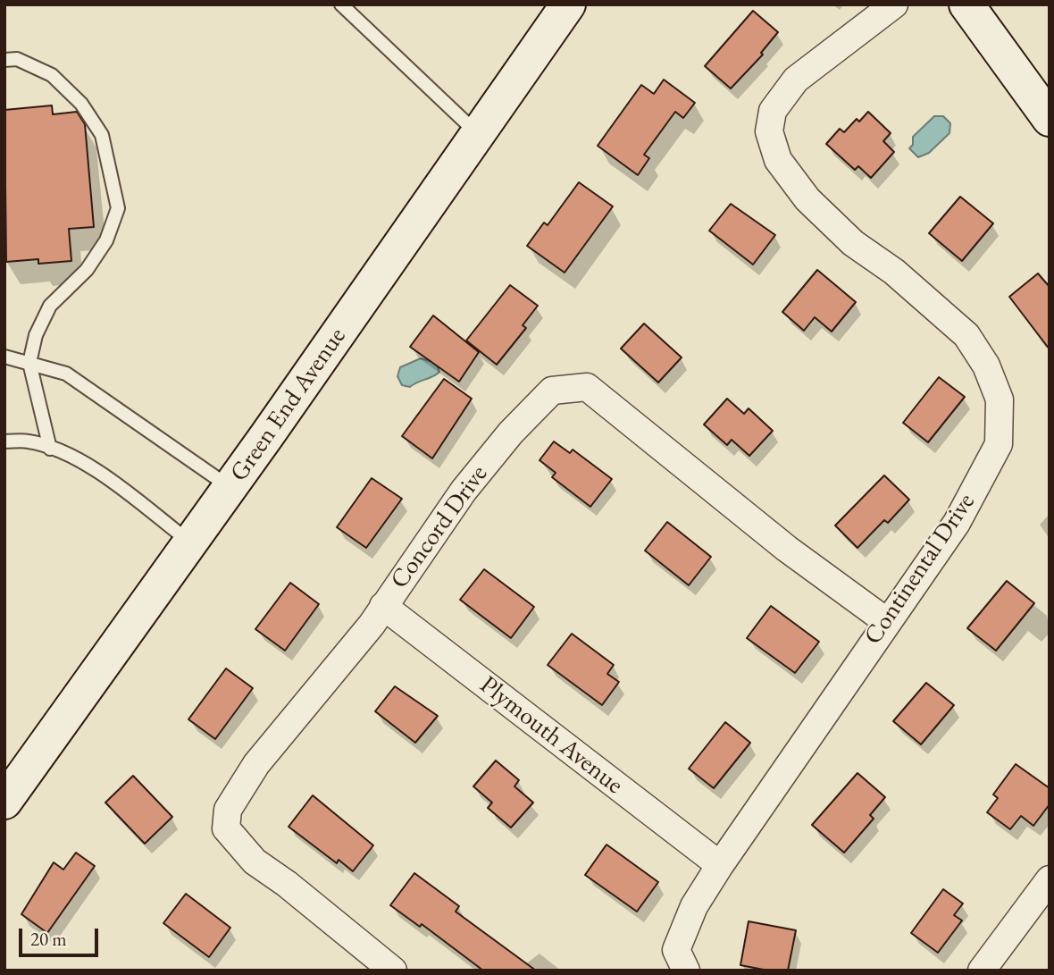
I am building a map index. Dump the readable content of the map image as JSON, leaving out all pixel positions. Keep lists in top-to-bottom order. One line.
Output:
{"streets":{"main road":["Green End Avenue"],"street":["Concord Drive","Continental Drive","Plymouth Avenue"]},"crossings":[["Concord Drive","Continental Drive"],["Concord Drive","Plymouth Avenue"],["Continental Drive","Plymouth Avenue"]],"scale_bar":"20 m"}
